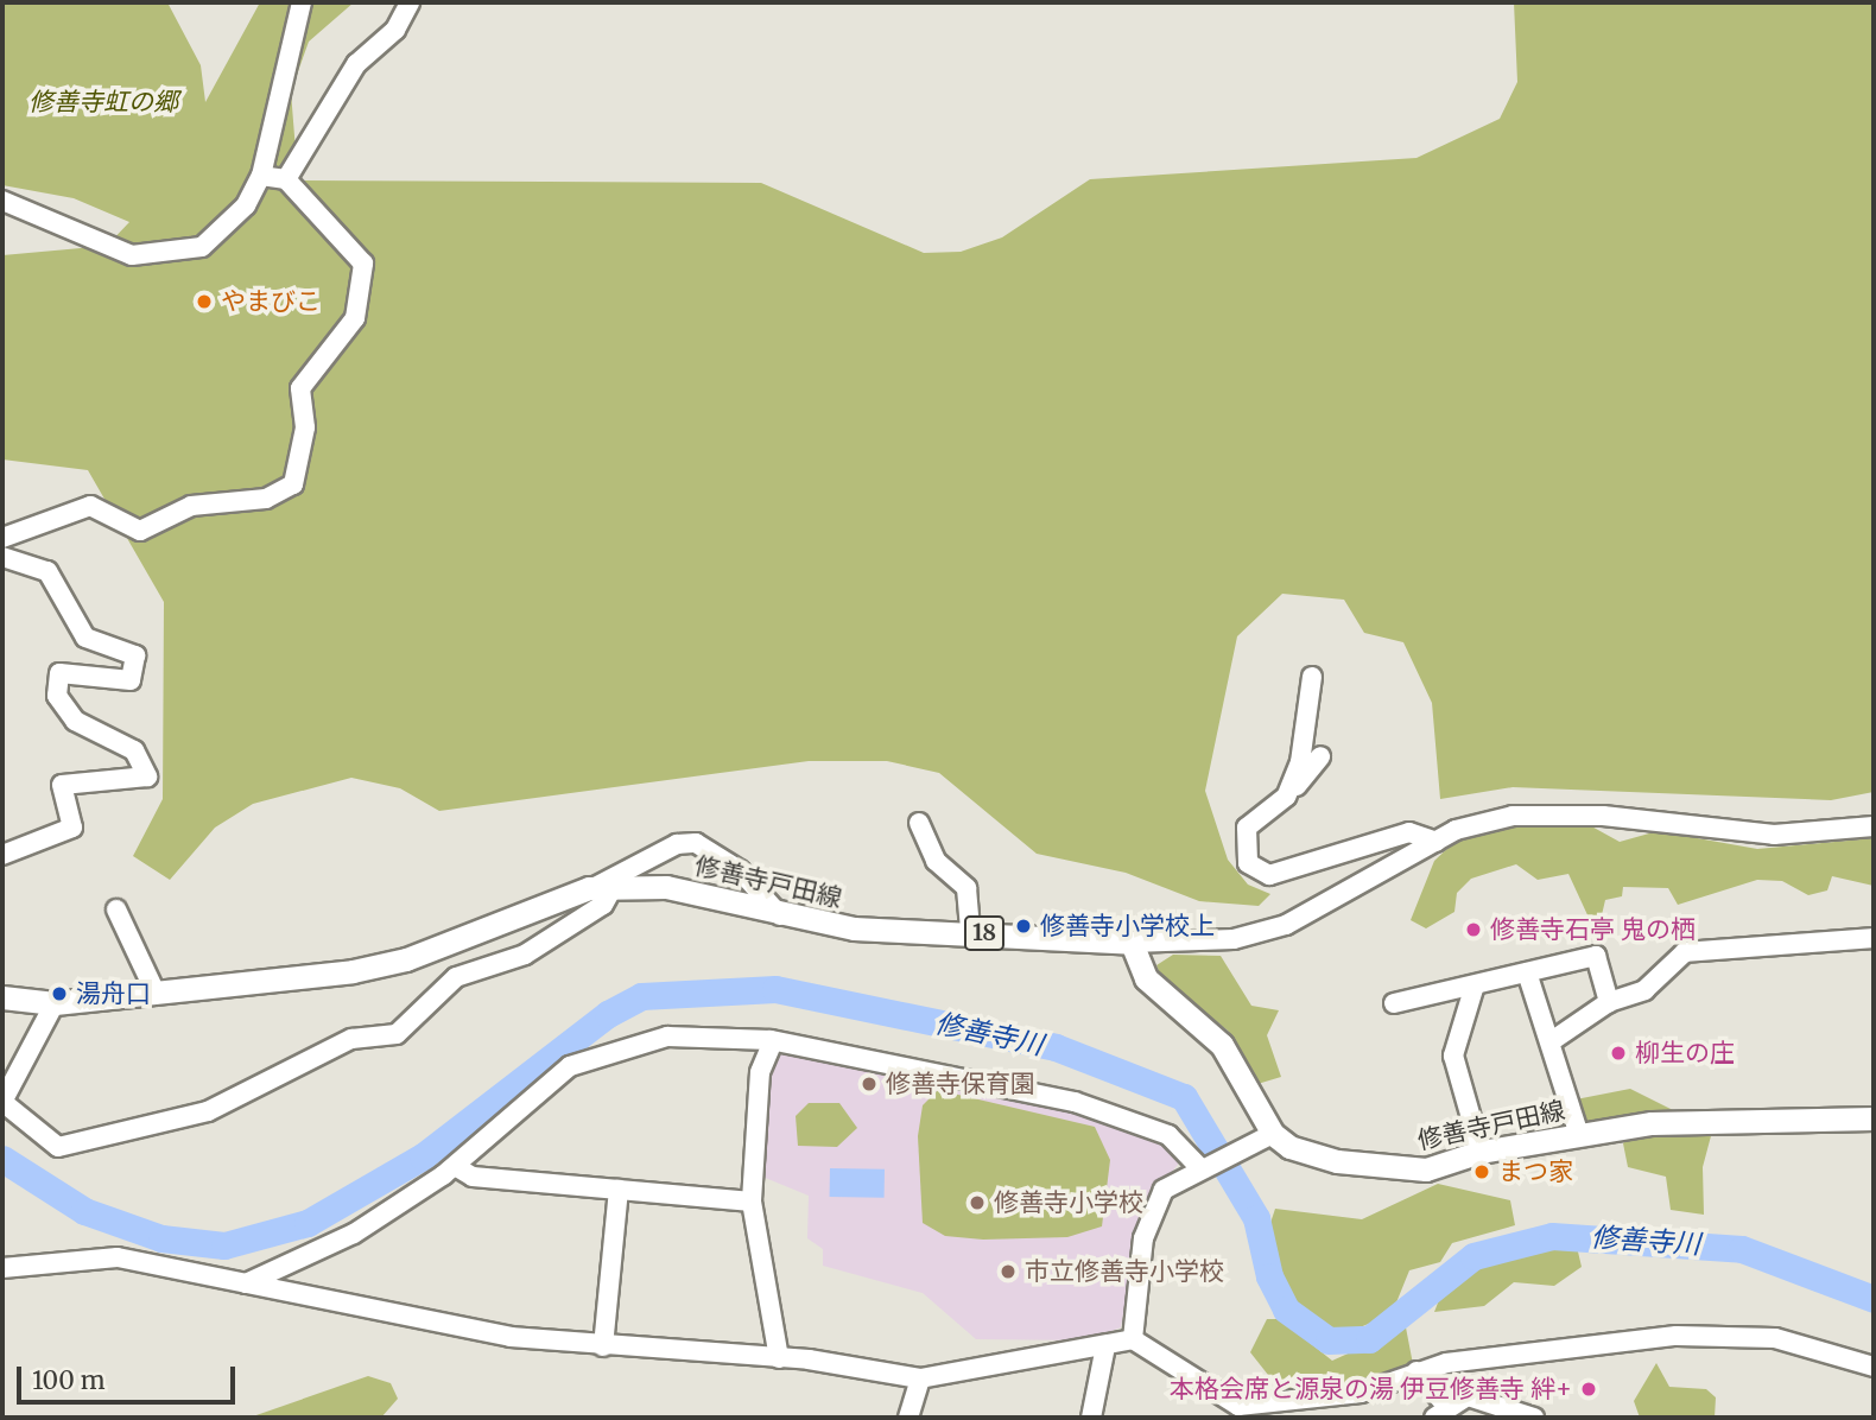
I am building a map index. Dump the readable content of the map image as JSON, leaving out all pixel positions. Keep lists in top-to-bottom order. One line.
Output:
{"streets":{"main road":["修善寺戸田線","18"]},"water":["修善寺川"],"parks":["修善寺虹の郷"],"places":["やまびこ","修善寺小学校上","修善寺石亭 鬼の栖","湯舟口","柳生の庄","修善寺保育園","まつ家","修善寺小学校","市立修善寺小学校","本格会席と源泉の湯 伊豆修善寺 絆+"],"scale_bar":"100 m"}
